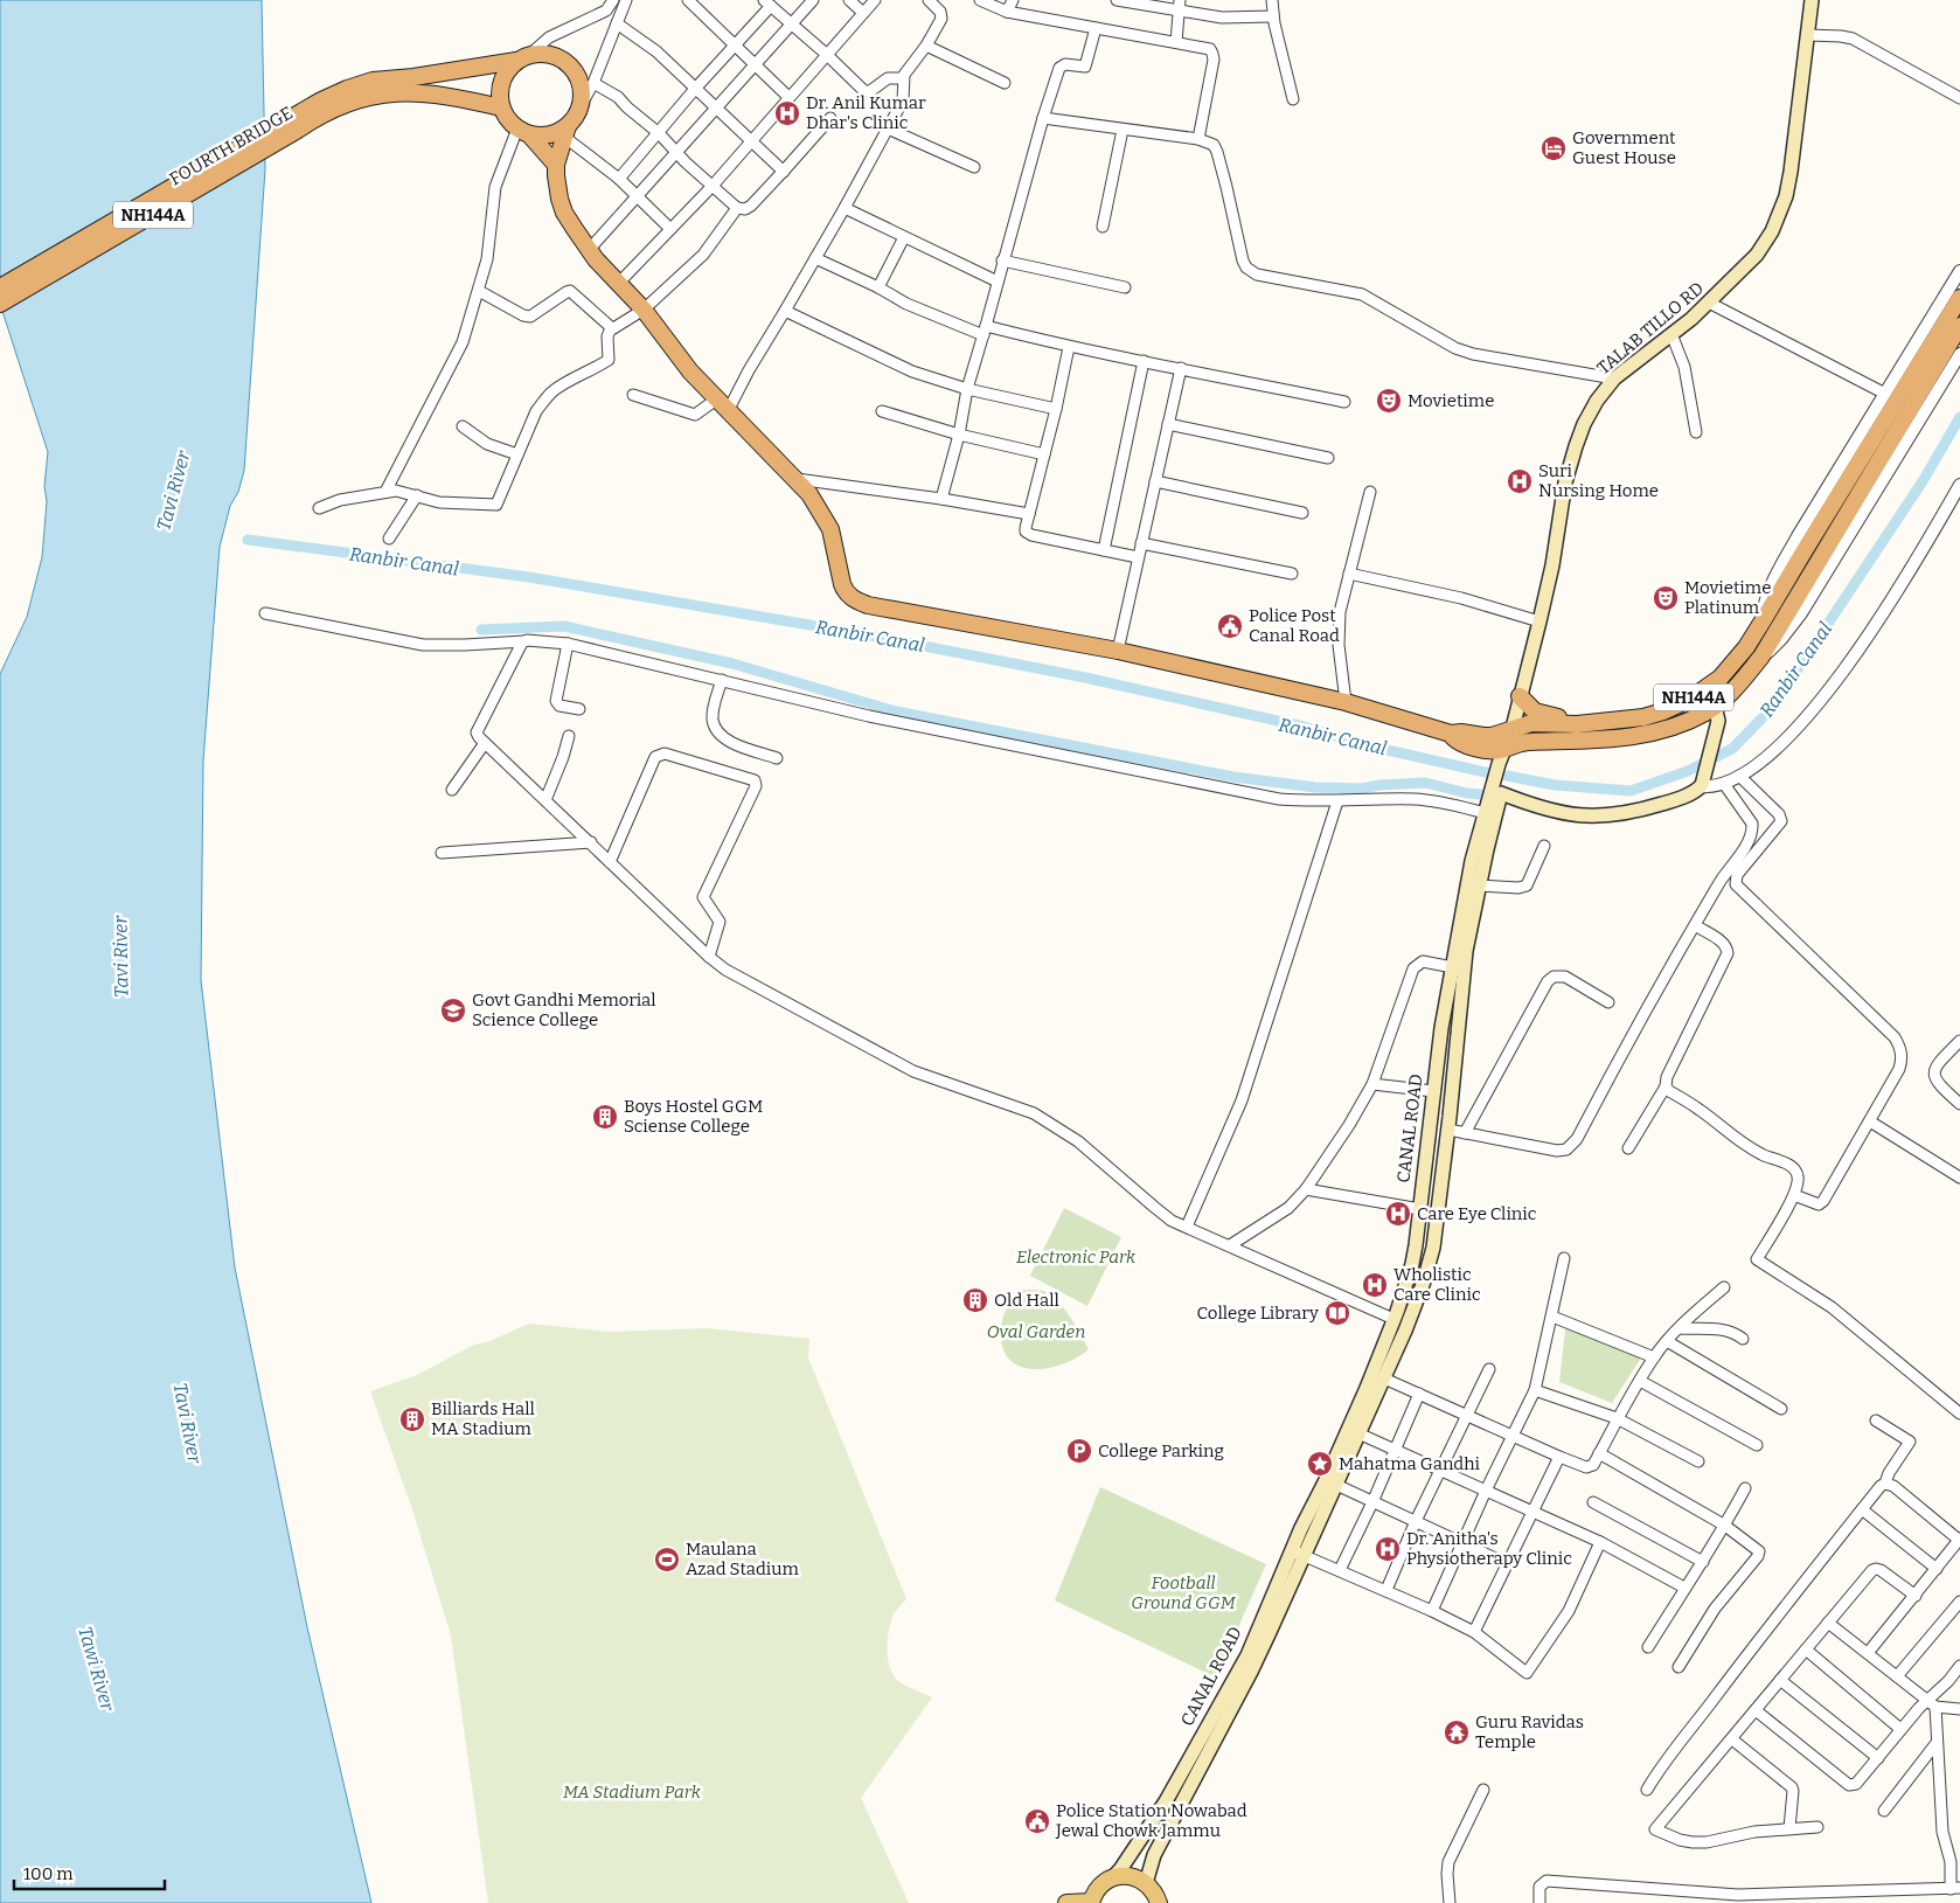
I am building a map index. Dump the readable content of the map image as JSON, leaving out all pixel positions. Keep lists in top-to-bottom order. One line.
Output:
{"streets":{"highway":["FOURTH BRIDGE","NH144A"],"main road":["TALAB TILLO RD","CANAL ROAD"]},"crossings":[["FOURTH BRIDGE","NH144A"],["NH144A","TALAB TILLO RD"],["NH144A","CANAL ROAD"],["TALAB TILLO RD","CANAL ROAD"]],"water":["Tavi River","Ranbir Canal","Tawi River"],"parks":["Electronic Park","Oval Garden","Football Ground GGM","MA Stadium Park"],"places":{"hospital":["Dr. Anil Kumar Dhar's Clinic","Suri Nursing Home","Care Eye Clinic","Wholistic Care Clinic","Dr. Anitha's Physiotherapy Clinic"],"hotel":["Government Guest House"],"theatre":["Movietime","Movietime Platinum"],"public building":["Police Post Canal Road","Police Station Nowabad Jewal Chowk Jammu"],"school or university":["Govt Gandhi Memorial Science College"],"building":["Boys Hostel GGM Sciense College","Old Hall","Billiards Hall MA Stadium"],"library":["College Library"],"parking":["College Parking"],"place":["Mahatma Gandhi"],"sports":["Maulana Azad Stadium"],"temple":["Guru Ravidas Temple"]},"scale_bar":"100 m"}
